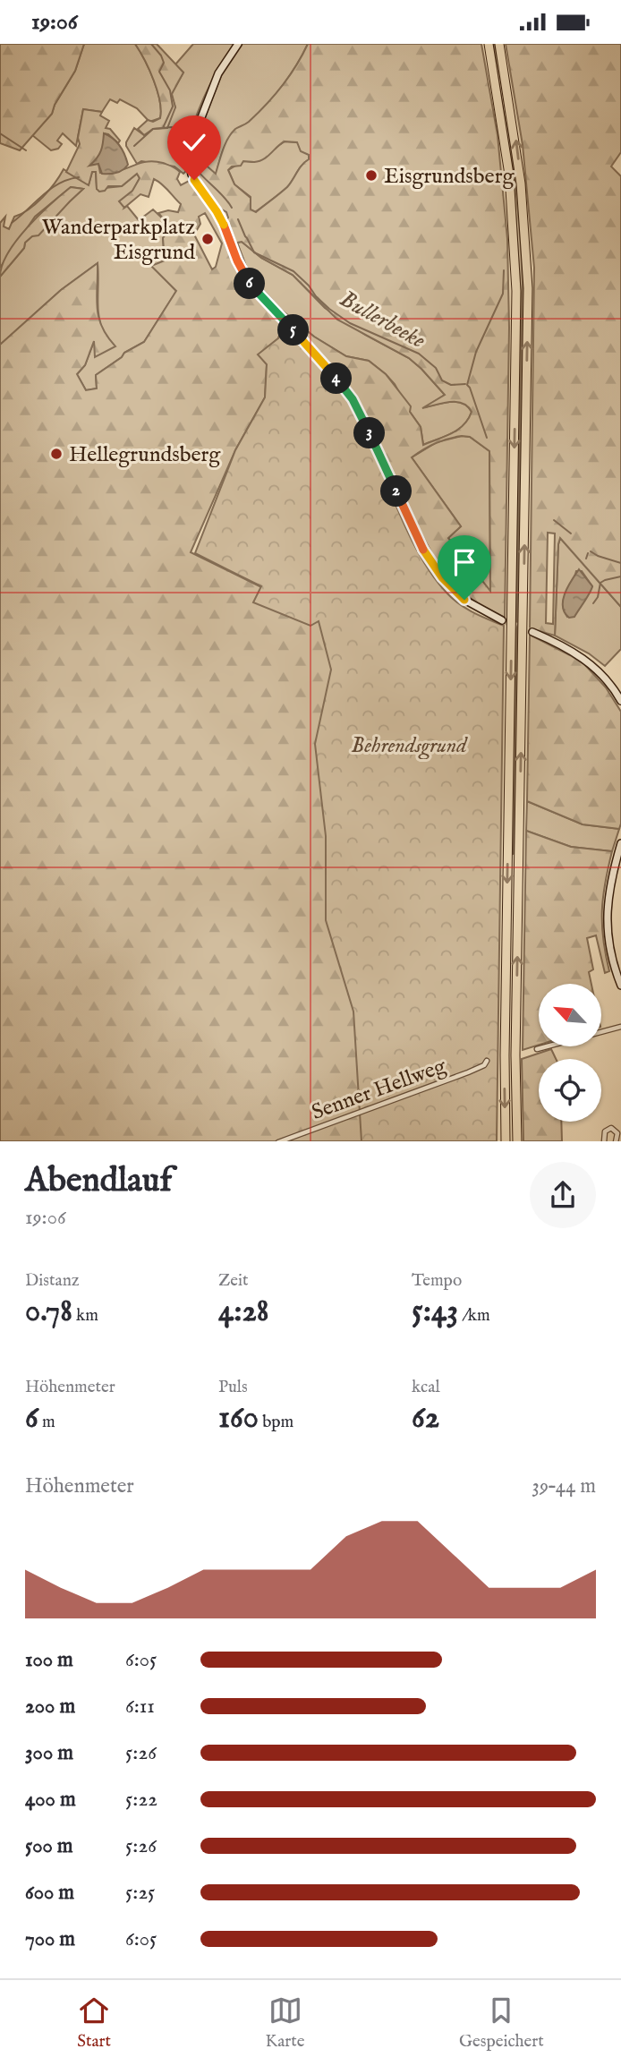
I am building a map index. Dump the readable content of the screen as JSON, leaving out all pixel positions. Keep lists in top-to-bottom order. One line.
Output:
{"streets":{"street":["Senner Hellweg"]},"water":["Bullerbeeke"],"parks":["Behrendsgrund"],"places":["Eisgrundsberg","Wanderparkplatz Eisgrund","Hellegrundsberg"],"north":"top left","page":{"status":"19:06","pins":["6","5","4","3","2"],"heading":["Abendlauf","19:06"],"stats":[["Distanz","0.78 km"],["Zeit","4:28"],["Tempo","5:43 /km"],["Höhenmeter","6 m"],["Puls","160 bpm"],["kcal","62"]],"chart":["Höhenmeter","39–44 m"],"list":[{"name":"100 m","note":"6:05"},{"name":"200 m","note":"6:11"},{"name":"300 m","note":"5:26"},{"name":"400 m","note":"5:22"},{"name":"500 m","note":"5:26"},{"name":"600 m","note":"5:25"},{"name":"700 m","note":"6:05"}],"tabs":["Start","Karte","Gespeichert"]}}
